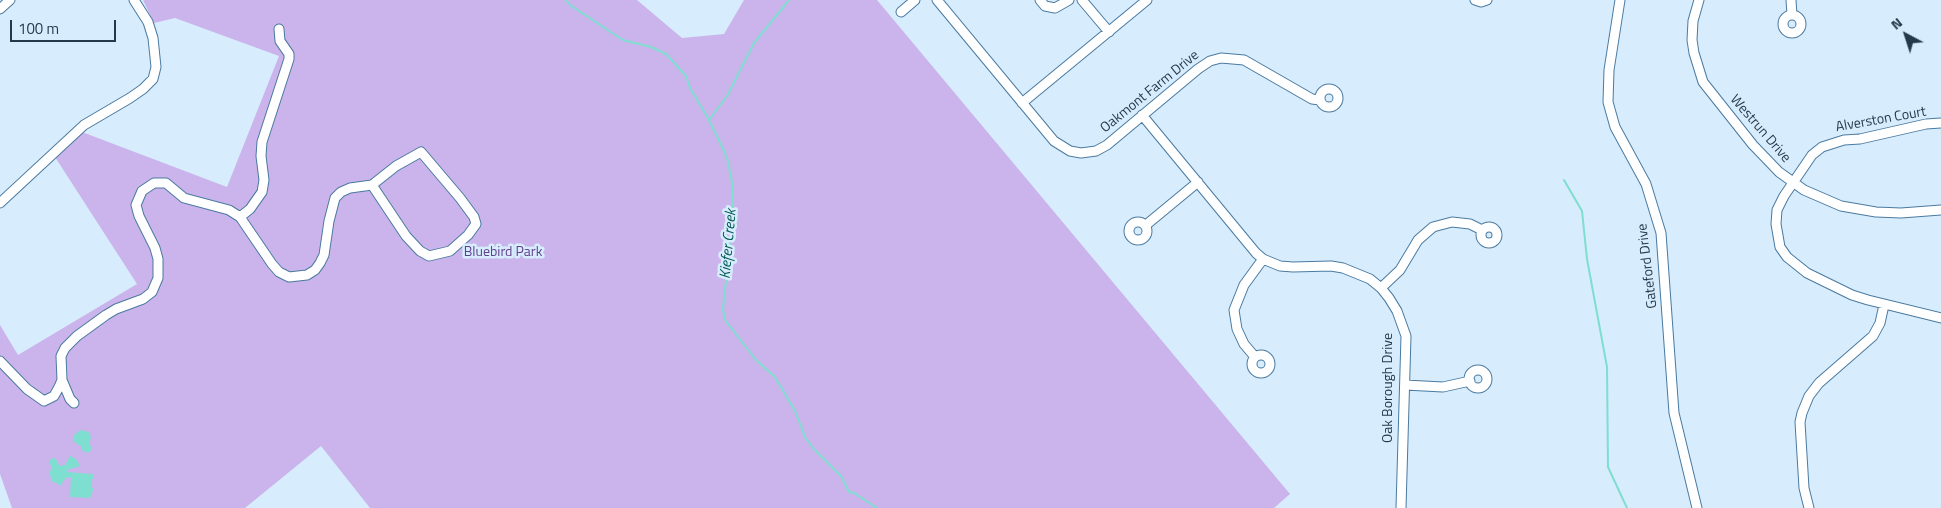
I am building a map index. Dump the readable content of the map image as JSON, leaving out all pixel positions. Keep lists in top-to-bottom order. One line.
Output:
{"streets":{"street":["Oakmont Farm Drive","Alverston Court","Westrun Drive","Gateford Drive","Oak Borough Drive"]},"crossings":[["Alverston Court","Westrun Drive"]],"water":["Kiefer Creek"],"parks":["Bluebird Park"],"scale_bar":"100 m","north":"top left"}
